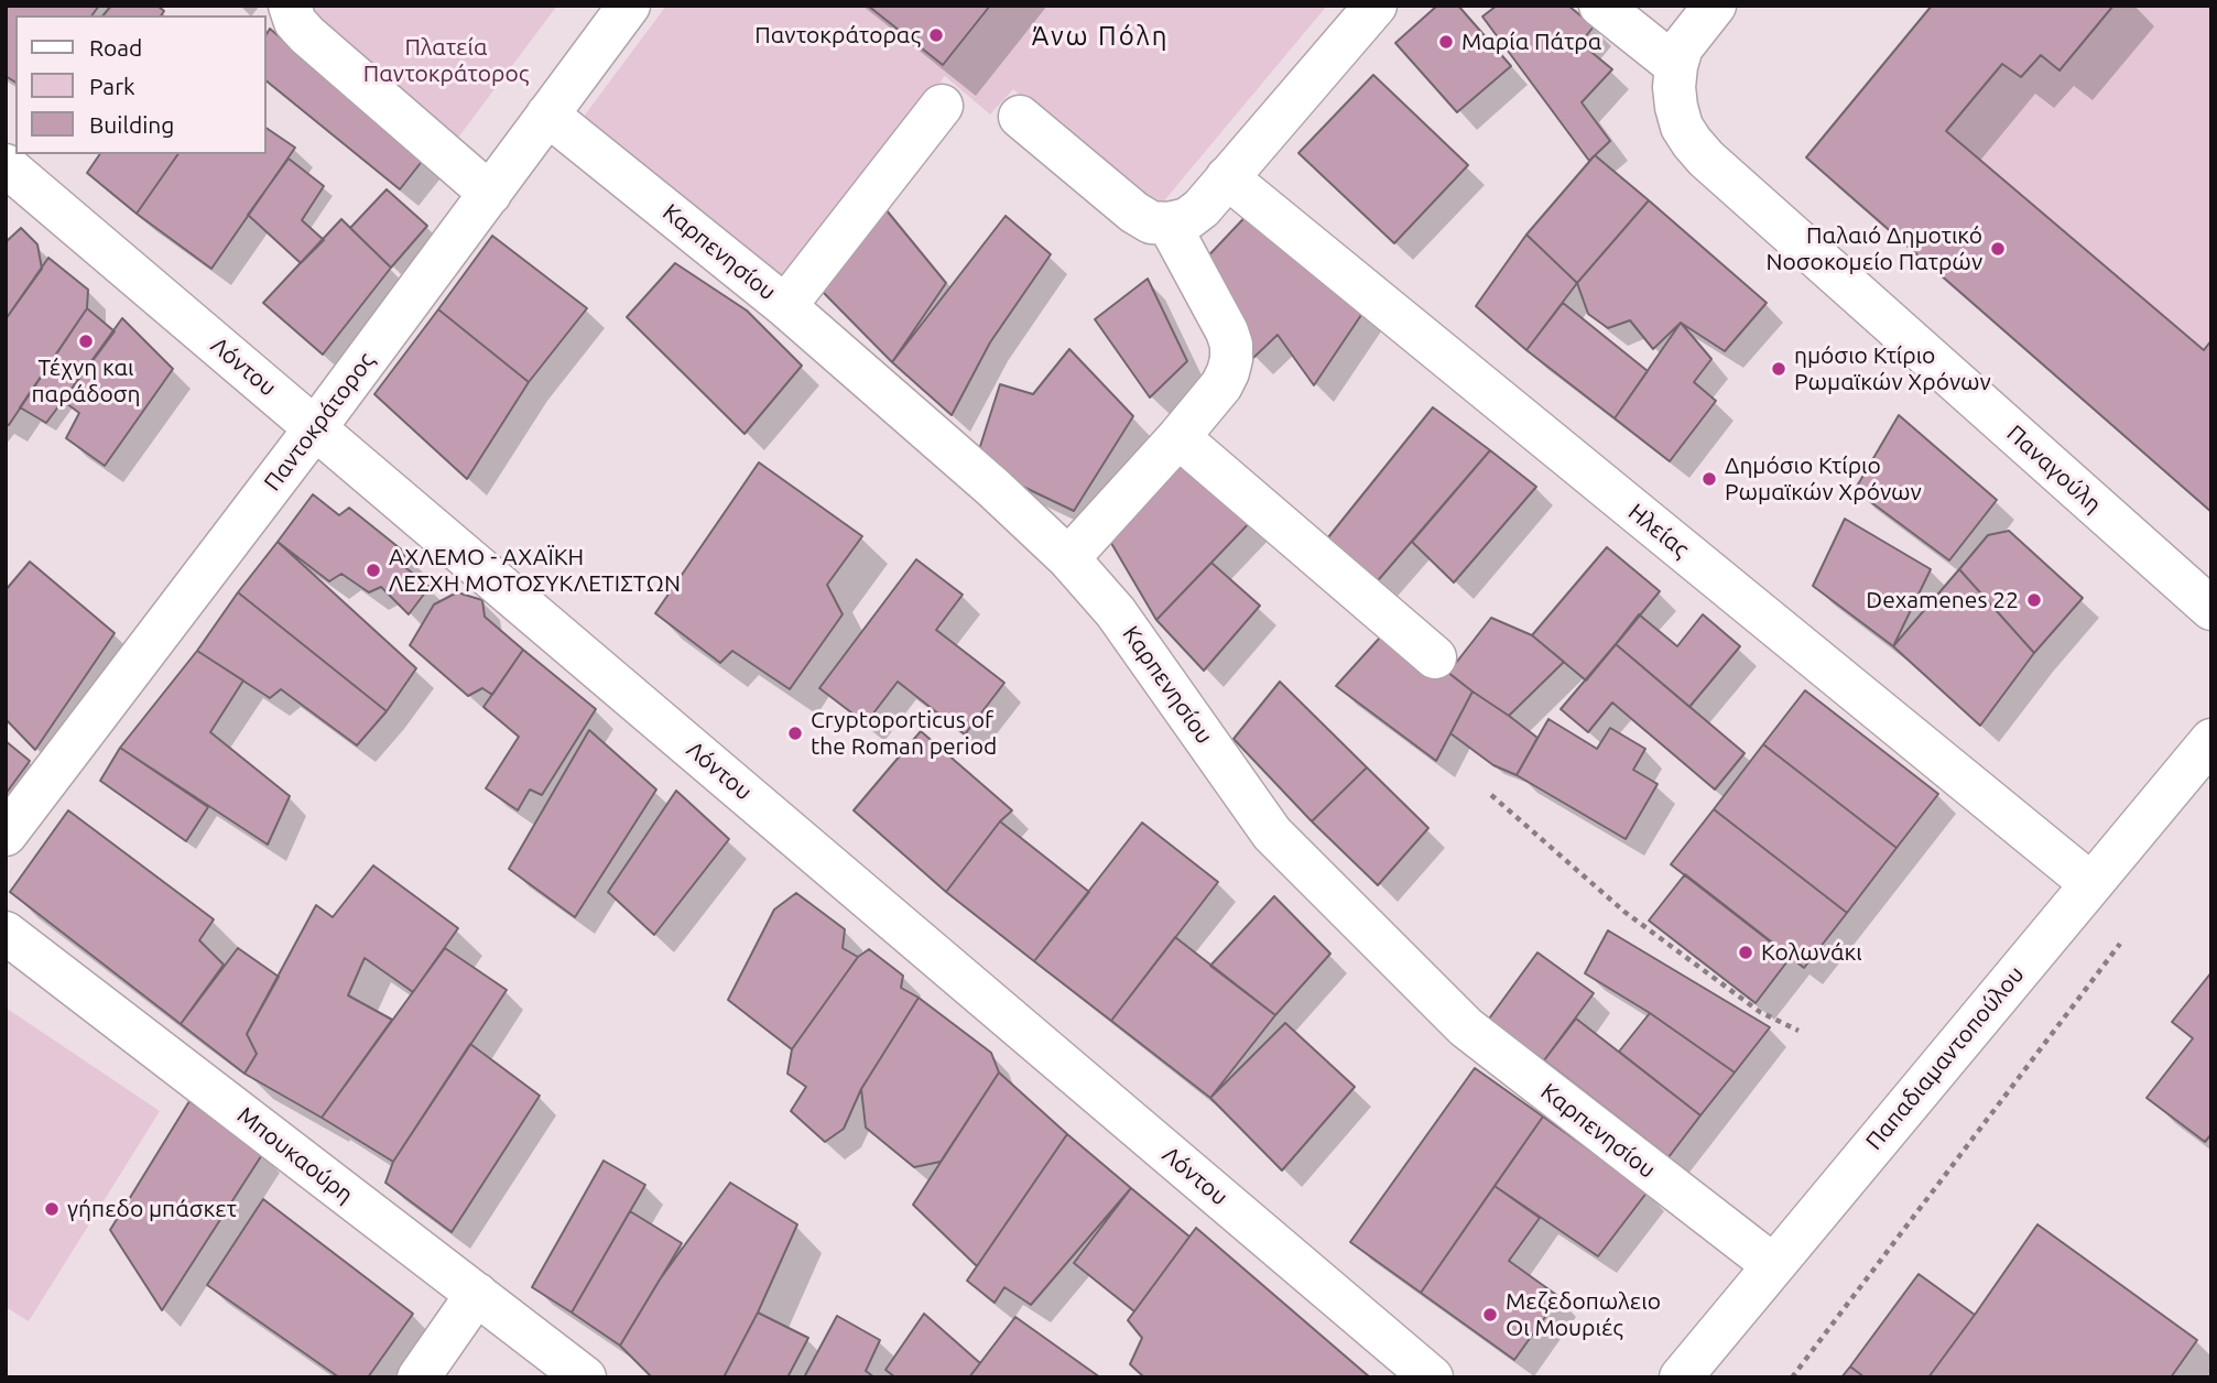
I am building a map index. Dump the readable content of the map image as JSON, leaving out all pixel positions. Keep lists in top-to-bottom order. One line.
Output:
{"streets":{"street":["Καρπενησίου","Λόντου","Παντοκράτορος","Παναγούλη","Ηλείας","Παπαδιαμαντοπούλου","Μπουκαούρη"]},"crossings":[["Καρπενησίου","Παντοκράτορος"],["Καρπενησίου","Παπαδιαμαντοπούλου"],["Λόντου","Παντοκράτορος"],["Ηλείας","Παπαδιαμαντοπούλου"]],"districts":["Άνω Πόλη"],"parks":["Πλατεία Παντοκράτορος"],"places":["Παντοκράτορας","Μαρία Πάτρα","Παλαιό Δημοτικό Νοσοκομείο Πατρών","Τέχνη και παράδοση","ημόσιο Κτίριο Ρωμαϊκών Χρόνων","Δημόσιο Κτίριο Ρωμαϊκών Χρόνων","ΑΧΛΕΜΟ - ΑΧΑΪΚΗ ΛΕΣΧΗ ΜΟΤΟΣΥΚΛΕΤΙΣΤΩΝ","Dexamenes 22","Cryptoporticus of the Roman period","Κολωνάκι","γήπεδο μπάσκετ","Μεζεδοπωλειο Οι Μουριές"],"legend":["Road","Park","Building"]}
